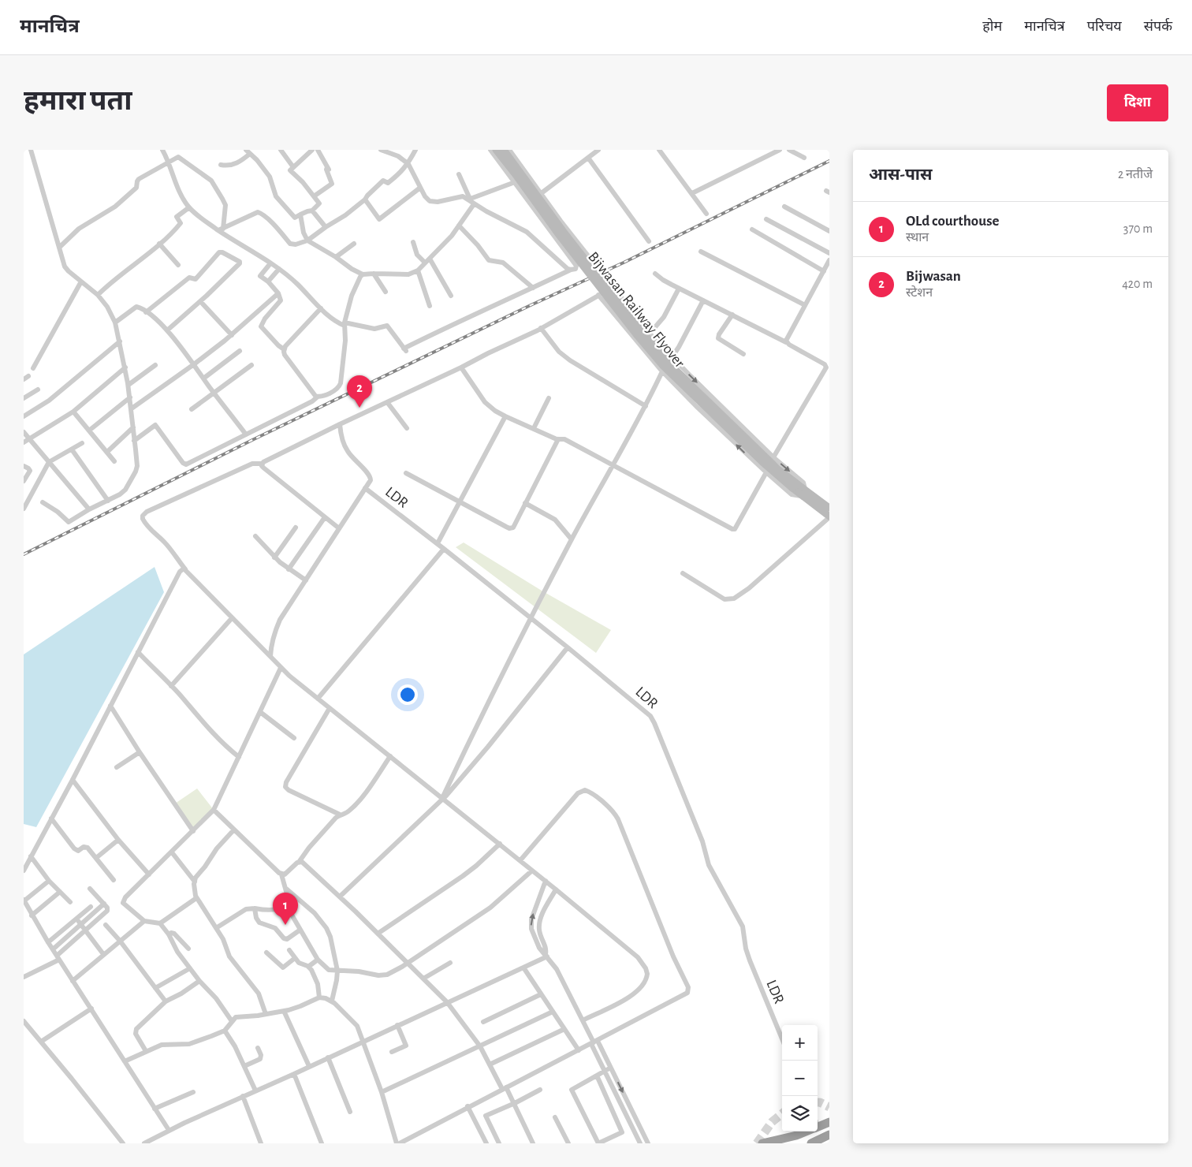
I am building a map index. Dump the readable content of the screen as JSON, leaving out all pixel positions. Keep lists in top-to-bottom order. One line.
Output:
{"streets":{"main road":["Bijwasan Railway Flyover"],"street":["LDR"]},"page":{"header":"मानचित्र","nav":["होम","मानचित्र","परिचय","संपर्क"],"buttons":"दिशा","title":"हमारा पता","heading":["आस-पास","2 नतीजे"],"list":[{"mark":"1","name":"OLd courthouse","note":"स्थान","value":"370 m"},{"mark":"2","name":"Bijwasan","note":"स्टेशन","value":"420 m"}],"pins":["2","1"],"map_buttons":["+","−"]}}
